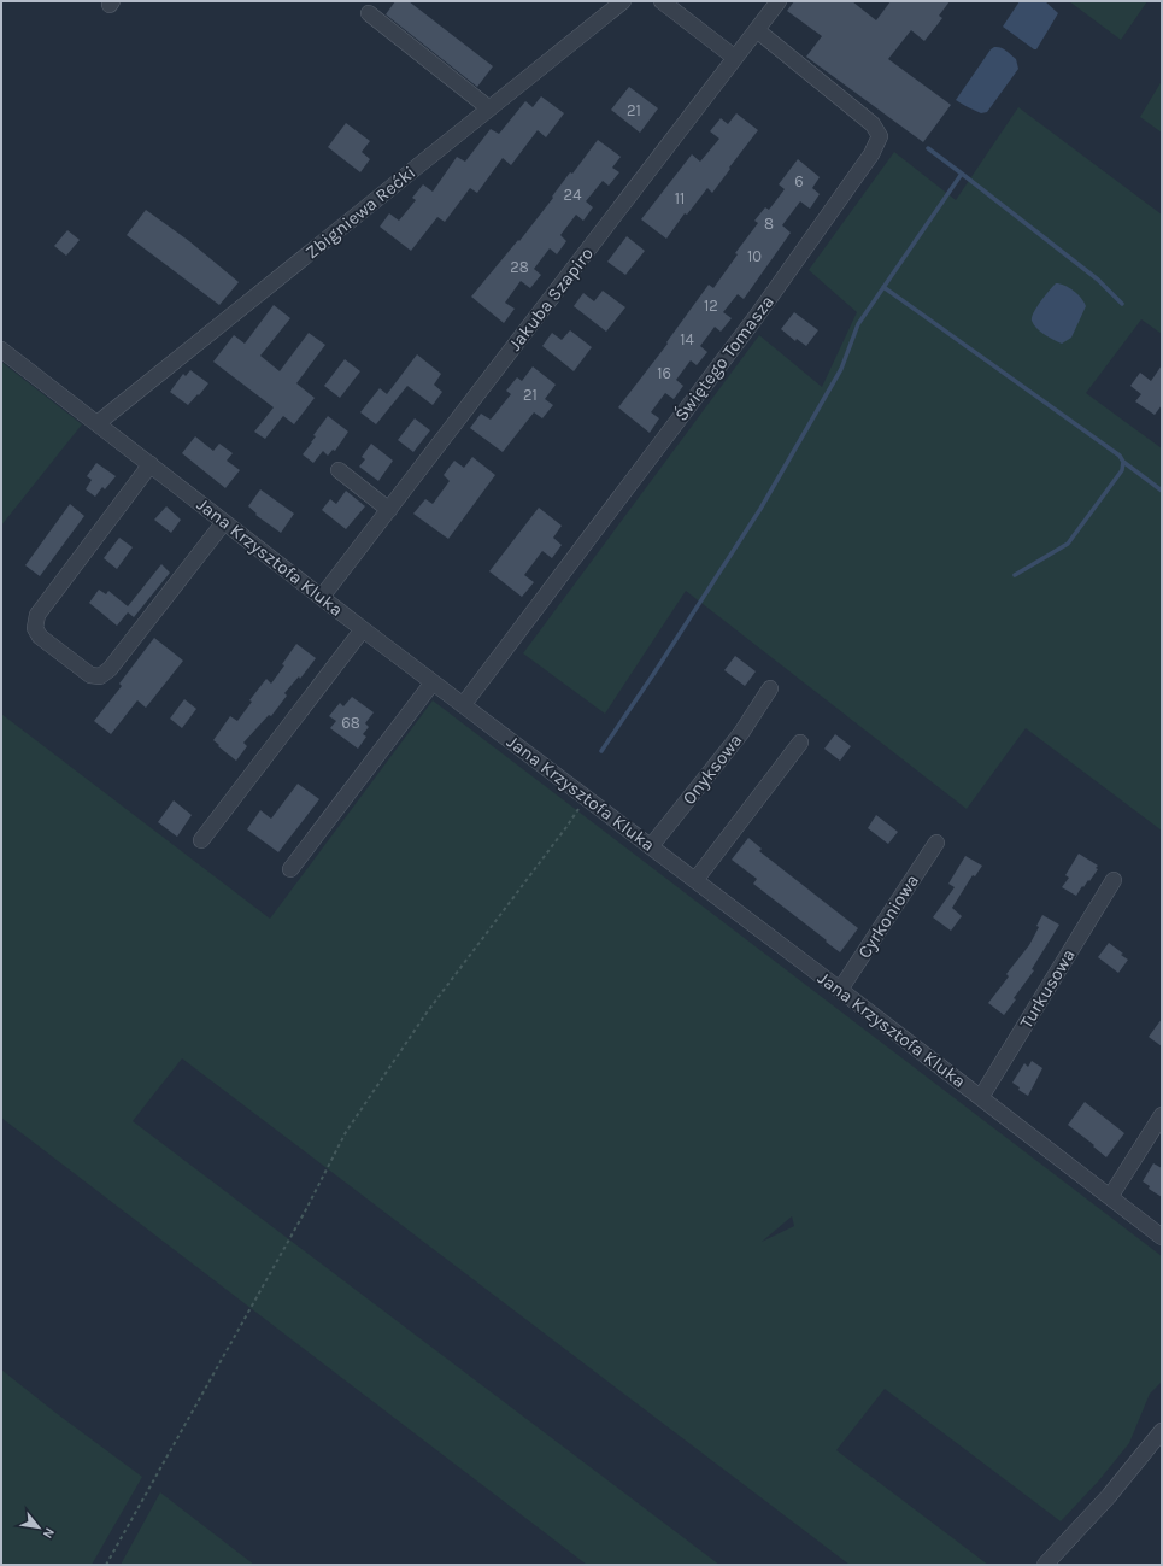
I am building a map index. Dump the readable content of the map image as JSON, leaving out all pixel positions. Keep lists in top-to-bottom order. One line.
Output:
{"streets":{"street":["Zbigniewa Rećki","Jakuba Szapiro","Świętego Tomasza","Jana Krzysztofa Kluka","Onyksowa","Cyrkoniowa","Turkusowa"]},"crossings":[["Zbigniewa Rećki","Jana Krzysztofa Kluka"],["Jakuba Szapiro","Świętego Tomasza"],["Jakuba Szapiro","Jana Krzysztofa Kluka"],["Świętego Tomasza","Jana Krzysztofa Kluka"],["Jana Krzysztofa Kluka","Onyksowa"],["Jana Krzysztofa Kluka","Cyrkoniowa"],["Jana Krzysztofa Kluka","Turkusowa"]],"house_numbers":["21","6","24","11","8","10","28","12","14","16","21","68"],"north":"bottom right"}
